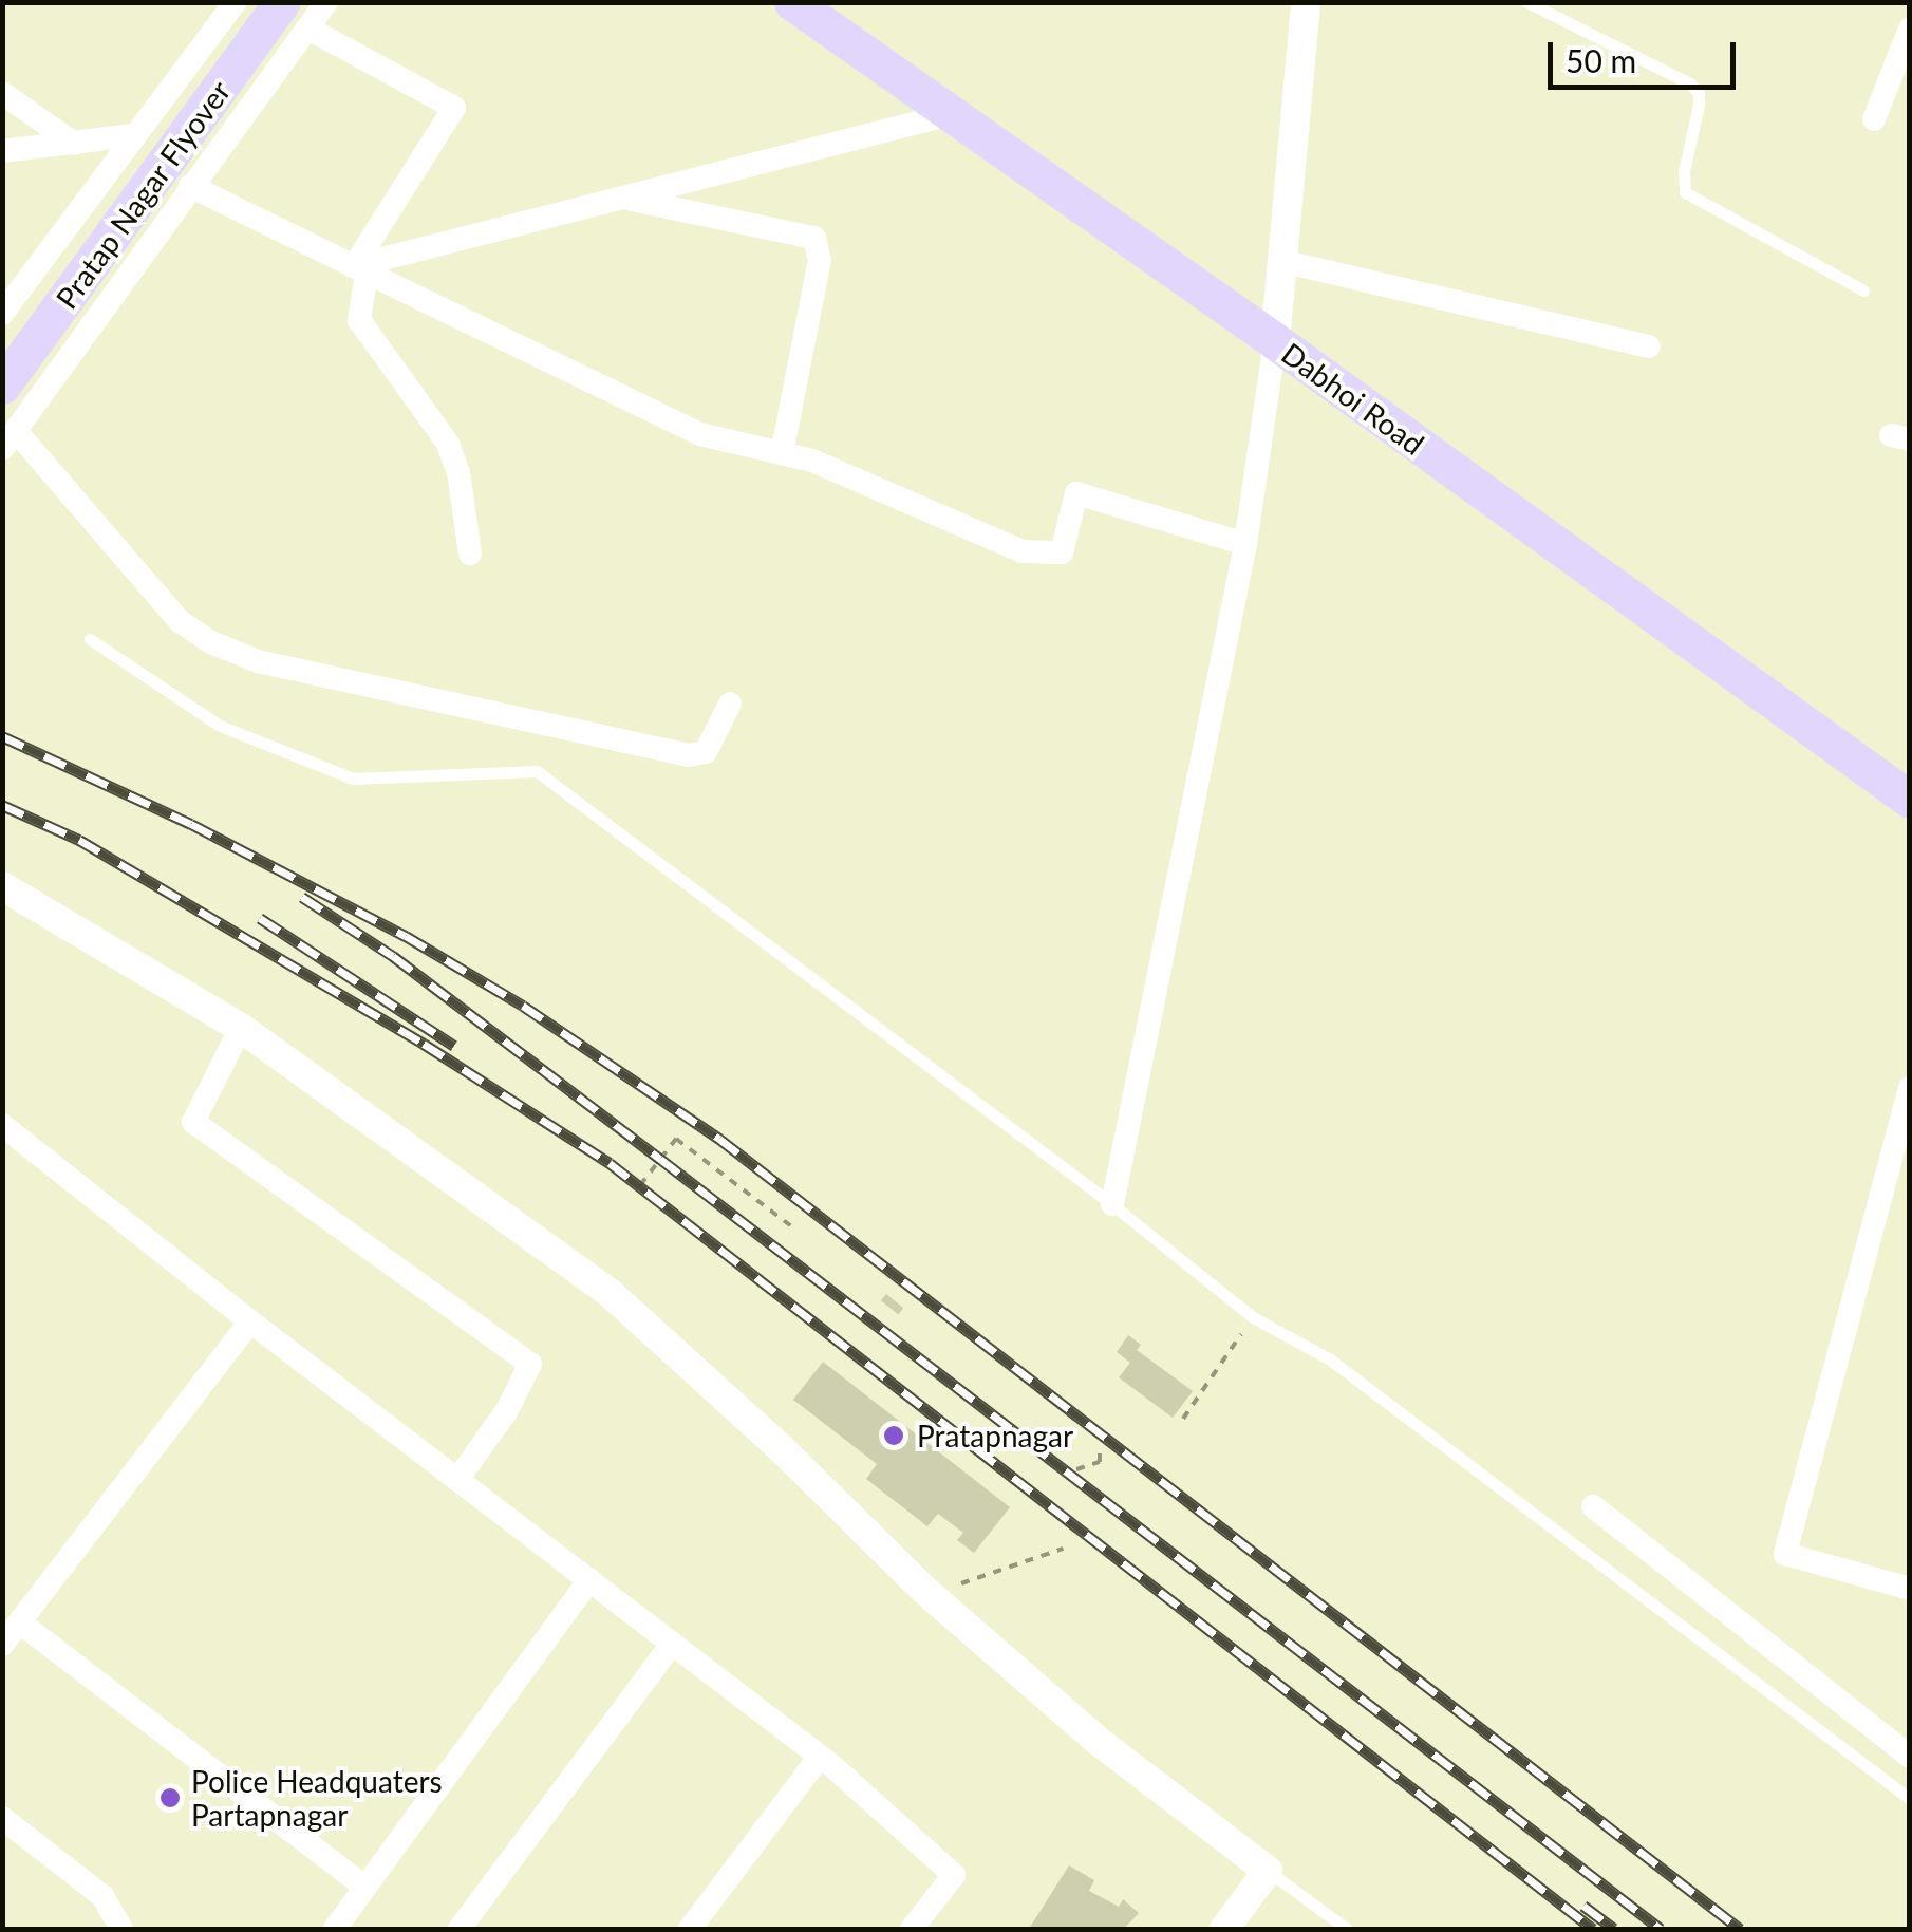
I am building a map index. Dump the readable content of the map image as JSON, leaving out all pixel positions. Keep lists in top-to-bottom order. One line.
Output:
{"streets":{"main road":["Pratap Nagar Flyover","Dabhoi Road"]},"places":["Pratapnagar","Police Headquaters Partapnagar"],"scale_bar":"50 m"}
